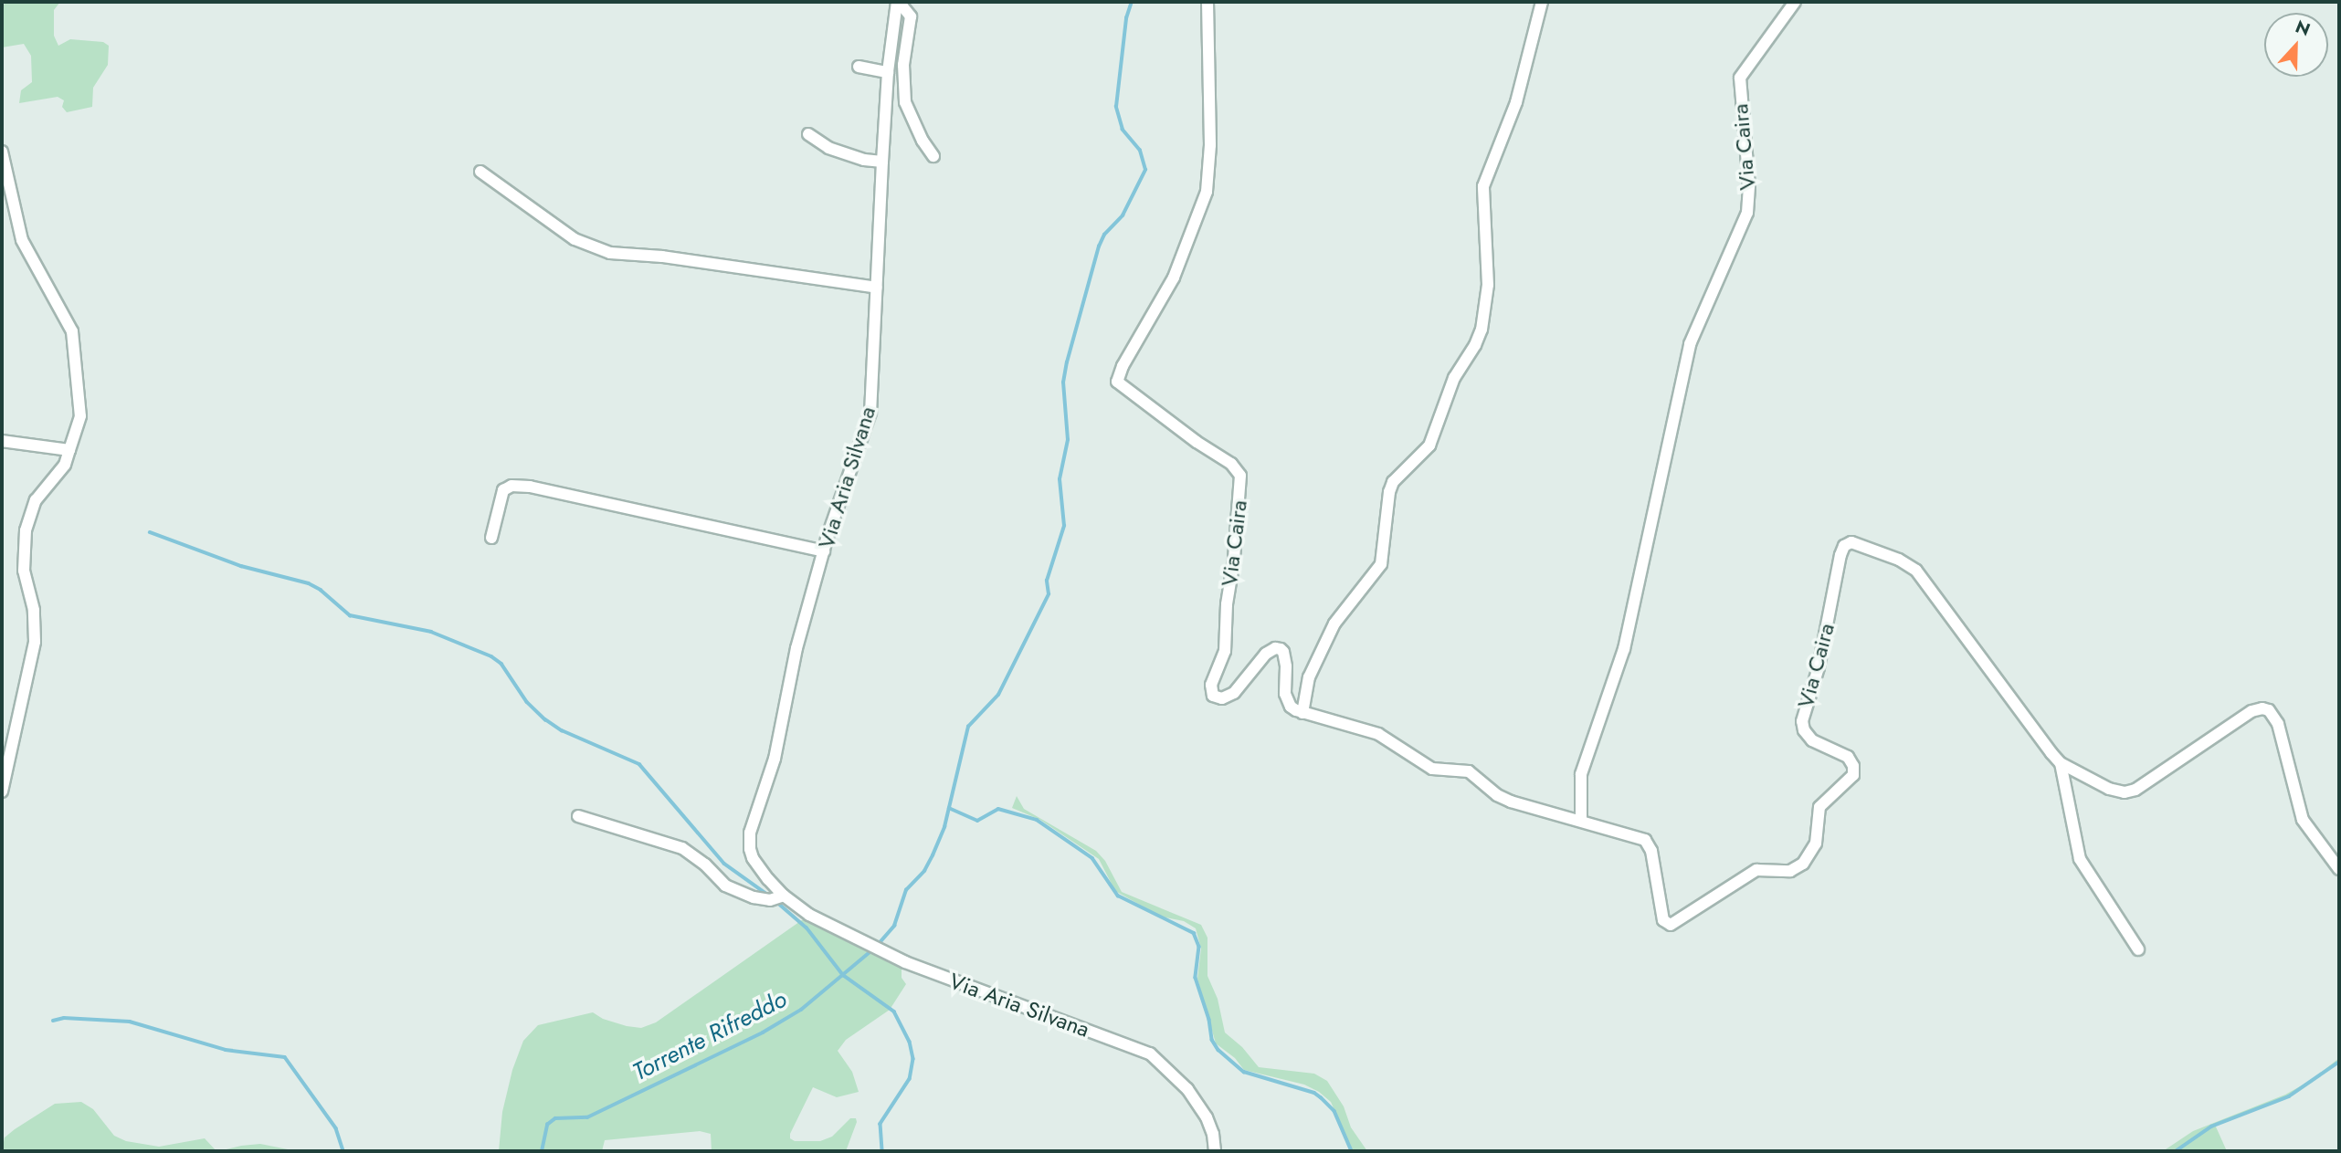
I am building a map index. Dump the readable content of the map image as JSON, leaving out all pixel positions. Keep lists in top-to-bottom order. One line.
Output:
{"streets":{"street":["Via Caira","Via Aria Silvana"]},"water":["Torrente Rifreddo"],"north":"top"}
